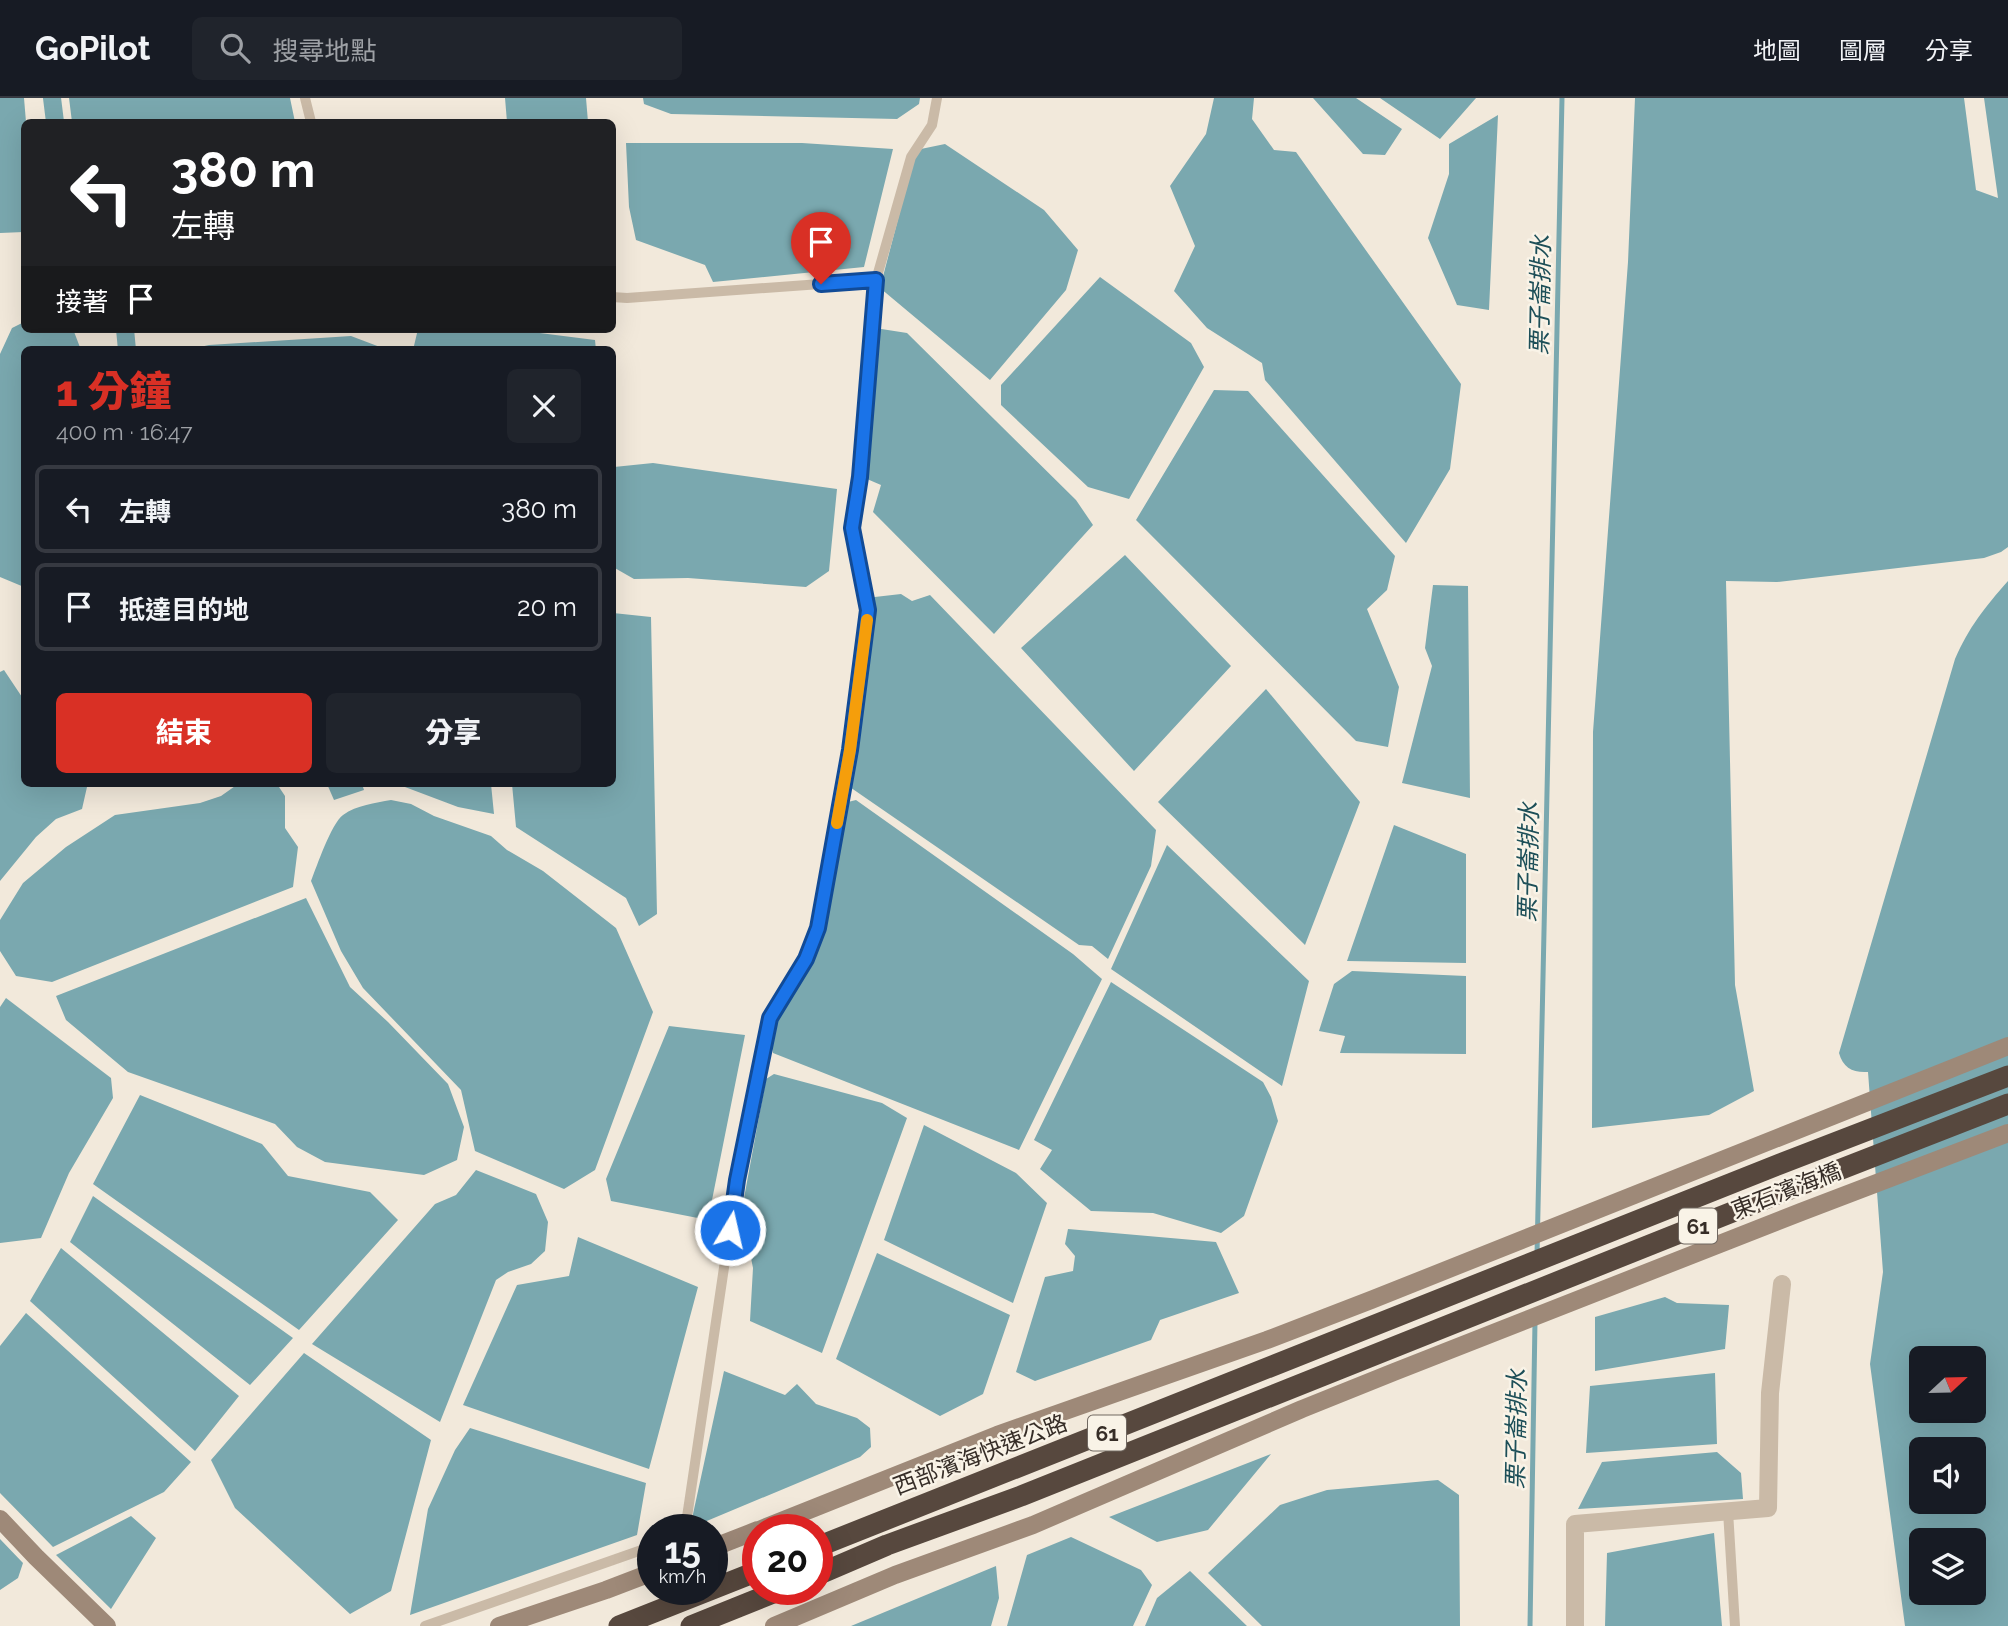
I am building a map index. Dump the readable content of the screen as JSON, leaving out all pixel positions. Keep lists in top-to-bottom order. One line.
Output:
{"streets":{"highway":["東石濱海橋","61","西部濱海快速公路"]},"crossings":[["東石濱海橋","西部濱海快速公路"]],"water":["栗子崙排水"],"north":"right","page":{"header":"GoPilot","search":"搜尋地點","nav":["地圖","圖層","分享"],"turn":["380 m","左轉"],"then":"接著","heading":["1 分鐘","400 m · 16:47"],"list":[{"name":"左轉","value":"380 m"},{"name":"抵達目的地","value":"20 m"}],"buttons":["結束","分享"],"speed":"15 km/h","limit":"20"}}
